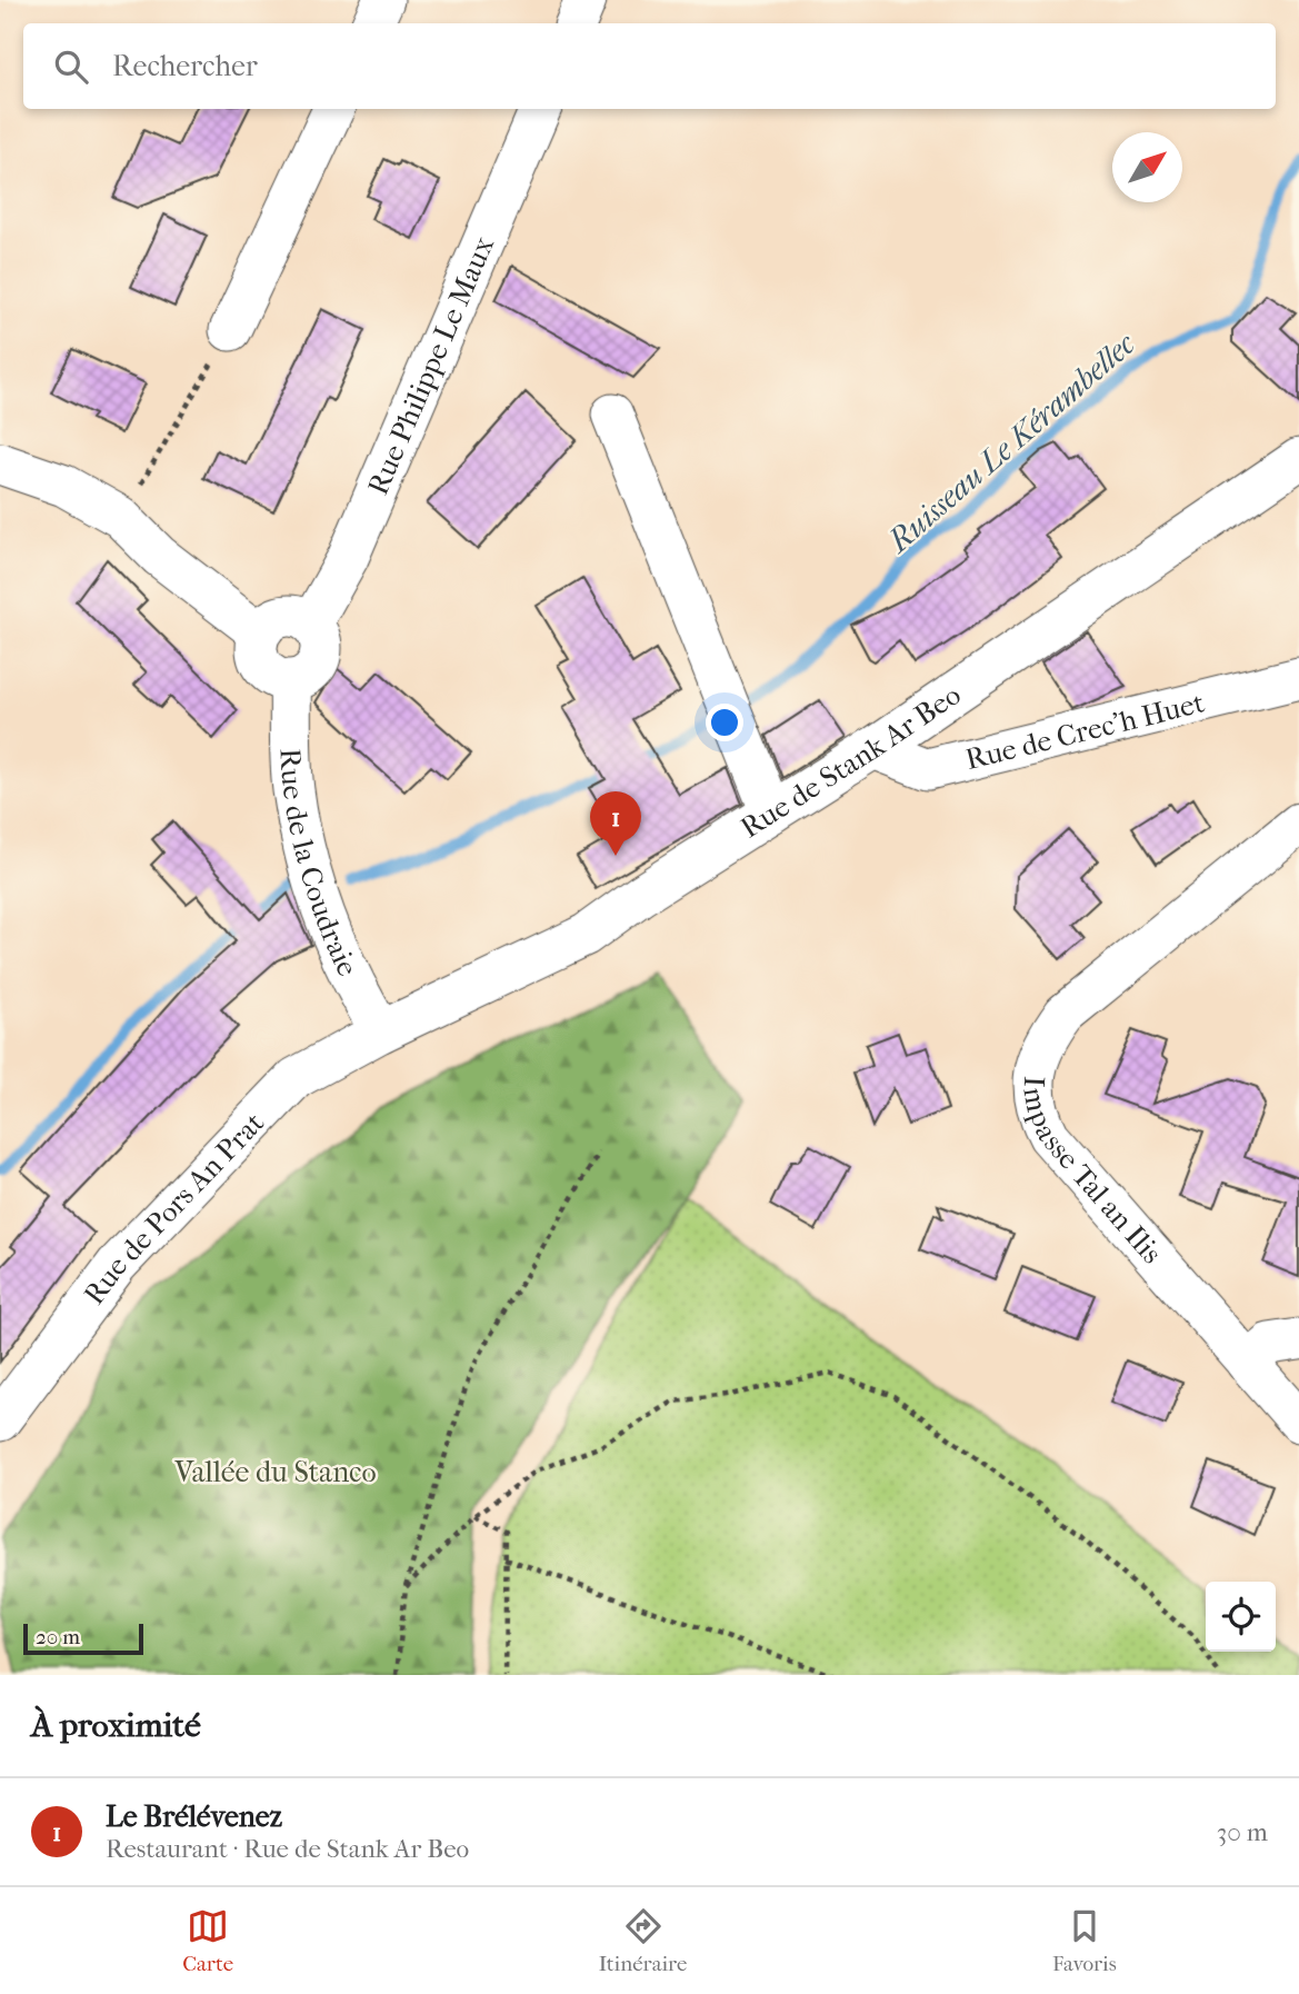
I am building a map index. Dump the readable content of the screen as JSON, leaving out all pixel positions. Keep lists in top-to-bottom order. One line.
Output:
{"streets":{"street":["Rue Philippe Le Maux","Rue de Crec'h Huet","Rue de Stank Ar Beo","Rue de la Coudraie","Impasse Tal an Ilis","Rue de Pors An Prat"]},"crossings":[["Rue Philippe Le Maux","Rue de la Coudraie"],["Rue de Crec'h Huet","Rue de Stank Ar Beo"],["Rue de Stank Ar Beo","Rue de la Coudraie"],["Rue de Stank Ar Beo","Rue de Pors An Prat"],["Rue de la Coudraie","Rue de Pors An Prat"]],"water":["Ruisseau Le Kérambellec"],"parks":["Vallée du Stanco"],"scale_bar":"20 m","north":"top right","page":{"search":"Rechercher","pins":"1","scale":"20 m","heading":"À proximité","list":[{"mark":"1","name":"Le Brélévenez","note":"Restaurant · Rue de Stank Ar Beo","value":"30 m"}],"nav":["Carte","Itinéraire","Favoris"]}}
